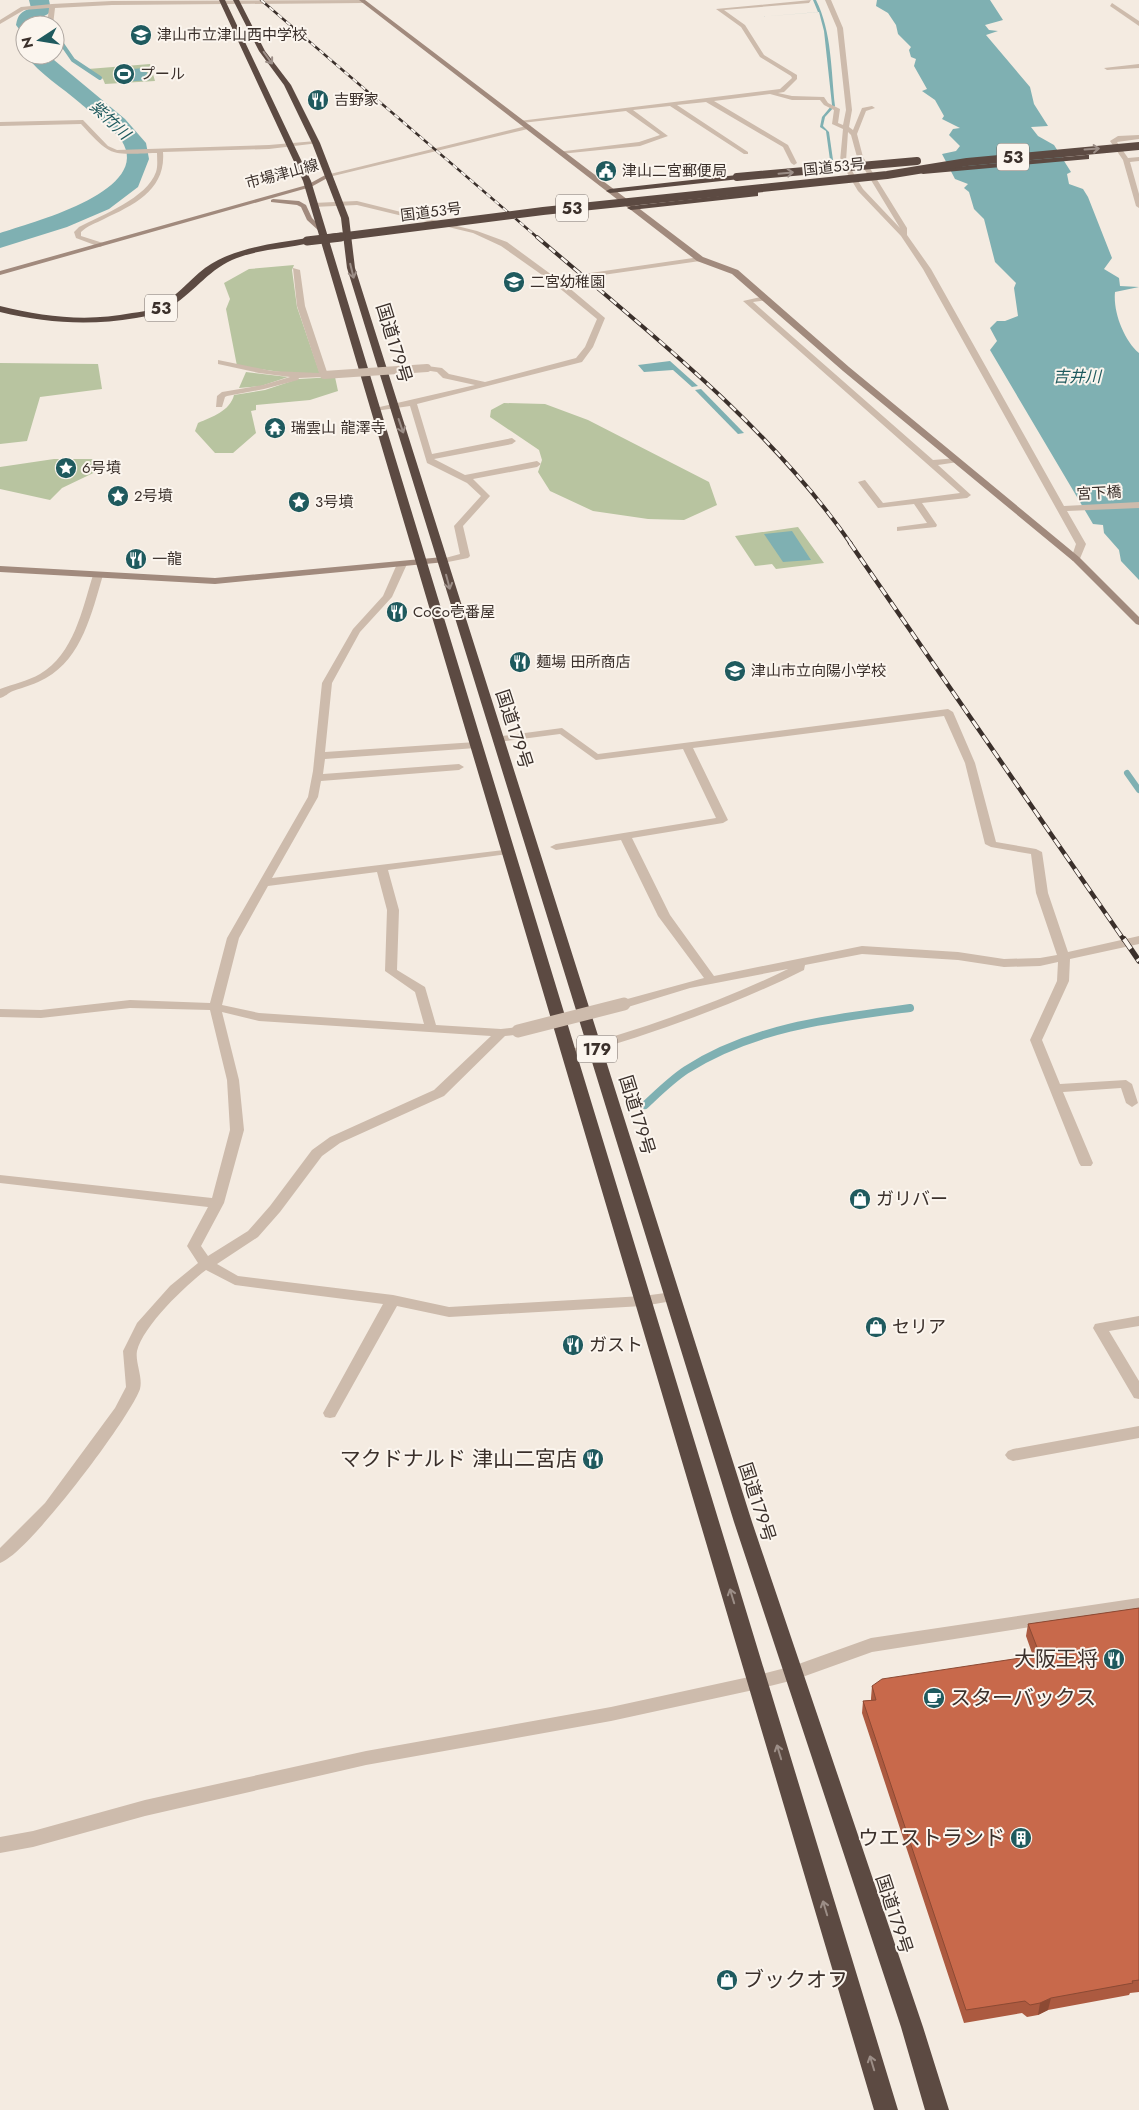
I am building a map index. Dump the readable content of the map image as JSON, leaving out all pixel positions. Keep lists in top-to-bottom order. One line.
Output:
{"streets":{"highway":["53","国道53号","国道179号","179"],"street":["市場津山線","宮下橋"]},"crossings":[["市場津山線","国道179号"]],"water":["紫竹川","吉井川"],"places":{"school or university":["津山市立津山西中学校","二宮幼稚園","津山市立向陽小学校"],"sports":["プール"],"restaurant":["吉野家","一龍","CoCo壱番屋","麺場 田所商店","ガスト","マクドナルド 津山二宮店","大阪王将"],"public building":["津山二宮郵便局"],"temple":["瑞雲山 龍澤寺"],"place":["6号墳","2号墳","3号墳"],"shop":["ガリバー","セリア","ブックオフ"],"cafe":["スターバックス"],"building":["ウエストランド"]},"north":"left"}
